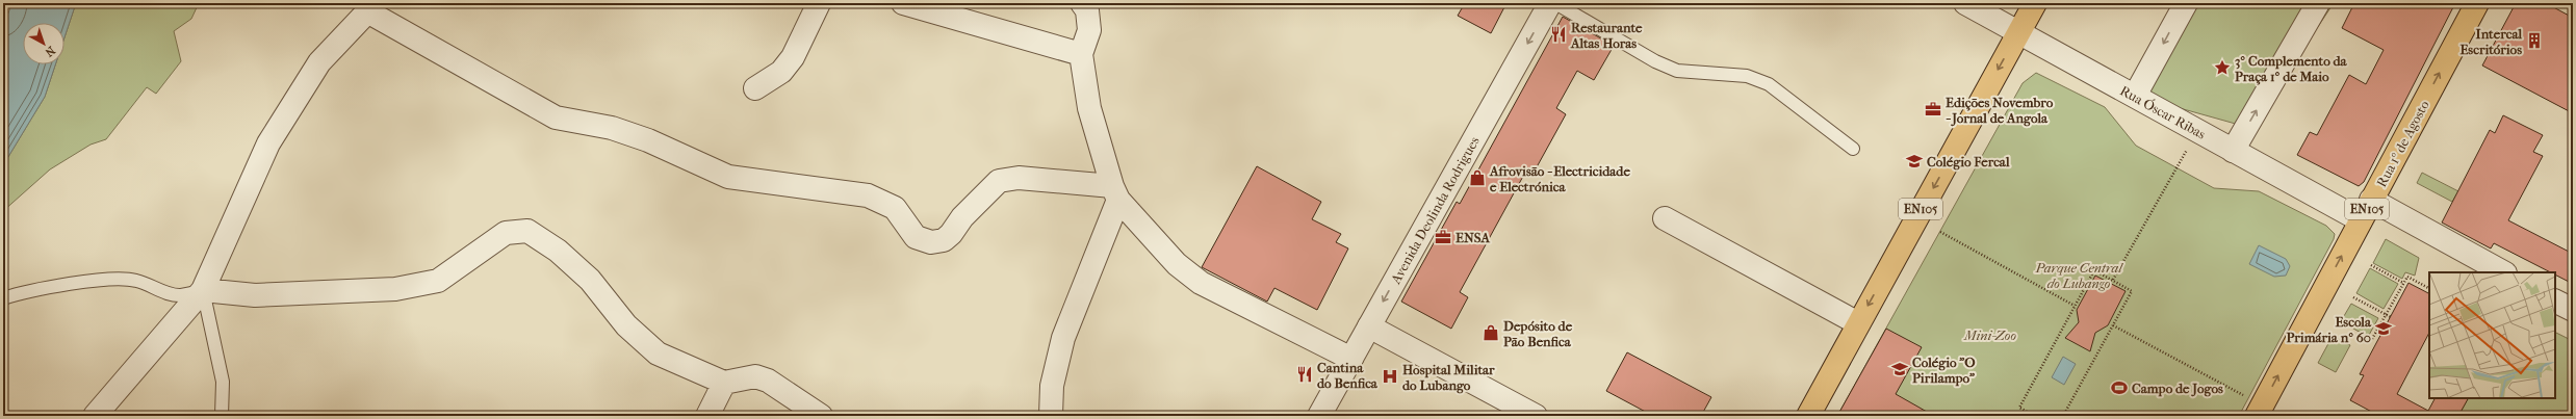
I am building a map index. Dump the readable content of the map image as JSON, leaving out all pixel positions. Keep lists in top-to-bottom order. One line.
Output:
{"streets":{"main road":["Rua 1º de Agosto","EN105"],"street":["Rua Óscar Ribas","Avenida Deolinda Rodrigues"]},"crossings":[["Rua Óscar Ribas","Rua 1º de Agosto"],["Rua Óscar Ribas","EN105"]],"one_way":["Rua 1º de Agosto","Avenida Deolinda Rodrigues"],"parks":["Parque Central do Lubango","Mini-Zoo"],"places":{"restaurant":["Restaurante Altas Horas","Cantina do Benfica"],"building":["Intercal Escritórios"],"place":["3º Complemento da Praça 1º de Maio"],"office":["Edições Novembro - Jornal de Angola","ENSA"],"school or university":["Colégio Fercal","Escola Primária nº 60","Colégio \"O Pirilampo\""],"shop":["Afrovisão - Electricidade e Electrónica","Depósito de Pão Benfica"],"hospital":["Hospital Militar do Lubango"],"sports":["Campo de Jogos"]},"north":"bottom right"}
